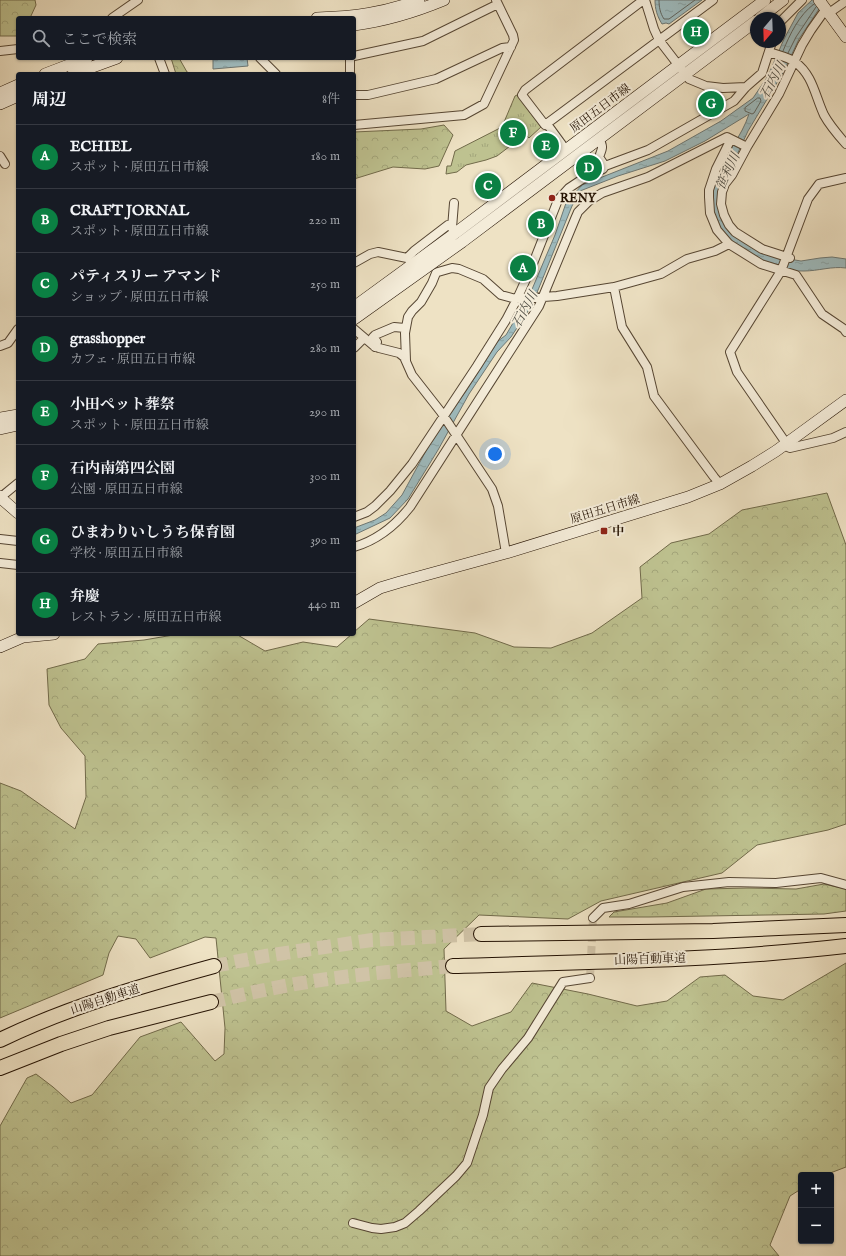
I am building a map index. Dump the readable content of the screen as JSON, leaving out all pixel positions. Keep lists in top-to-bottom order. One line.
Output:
{"streets":{"highway":["山陽自動車道"],"main road":["原田五日市線"]},"water":["石内川","笹利川"],"places":{"other":["RENY"],"transit":["中"]},"north":"bottom","page":{"search":"ここで検索","pins":["H","G","F","E","D","C","B","A"],"heading":["周辺","8件"],"list":[{"mark":"A","name":"ECHIEL","note":"スポット · 原田五日市線","value":"180 m"},{"mark":"B","name":"CRAFT JORNAL","note":"スポット · 原田五日市線","value":"220 m"},{"mark":"C","name":"パティスリー アマンド","note":"ショップ · 原田五日市線","value":"250 m"},{"mark":"D","name":"grasshopper","note":"カフェ · 原田五日市線","value":"280 m"},{"mark":"E","name":"小田ペット葬祭","note":"スポット · 原田五日市線","value":"290 m"},{"mark":"F","name":"石内南第四公園","note":"公園 · 原田五日市線","value":"300 m"},{"mark":"G","name":"ひまわりいしうち保育園","note":"学校 · 原田五日市線","value":"390 m"},{"mark":"H","name":"弁慶","note":"レストラン · 原田五日市線","value":"440 m"}],"map_buttons":["+","−"]}}
